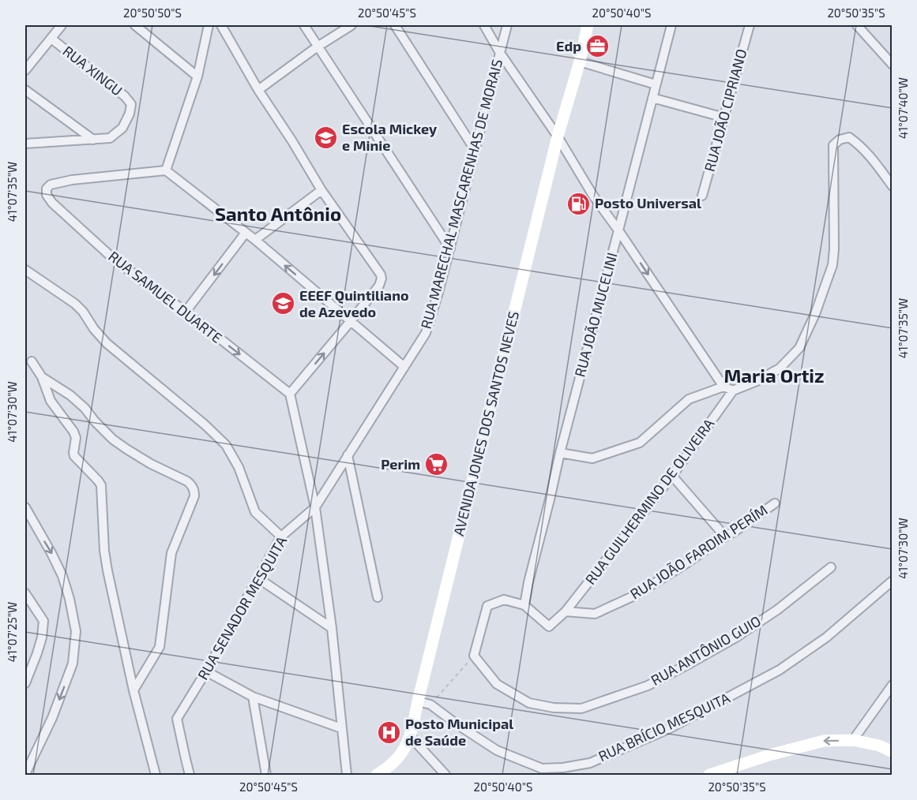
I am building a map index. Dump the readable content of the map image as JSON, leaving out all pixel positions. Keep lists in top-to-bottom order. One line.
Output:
{"streets":{"main road":["AVENIDA JONES DOS SANTOS NEVES"],"street":["RUA XINGU","RUA JOÃO CIPRIANO","RUA MARECHAL MASCARENHAS DE MORAIS","RUA SAMUEL DUARTE","RUA JOÃO MUCELINI","RUA GUILHERMINO DE OLIVEIRA","RUA JOÃO FARDIM PERÍM","RUA SENADOR MESQUITA","RUA ANTÔNIO GUIO","RUA BRÍCIO MESQUITA"]},"crossings":[["RUA MARECHAL MASCARENHAS DE MORAIS","RUA SENADOR MESQUITA"],["AVENIDA JONES DOS SANTOS NEVES","RUA BRÍCIO MESQUITA"],["RUA GUILHERMINO DE OLIVEIRA","RUA JOÃO FARDIM PERÍM"]],"districts":["Santo Antônio","Maria Ortiz"],"places":{"office":["Edp"],"school or university":["Escola Mickey e Minie","EEEF Quintiliano de Azevedo"],"fuel station":["Posto Universal"],"supermarket":["Perim"],"hospital":["Posto Municipal de Saúde"]},"coordinates":["20°50'50\"S","20°50'45\"S","20°50'40\"S","20°50'35\"S","41°07'40\"W","41°07'35\"W","41°07'30\"W","41°07'25\"W"]}
